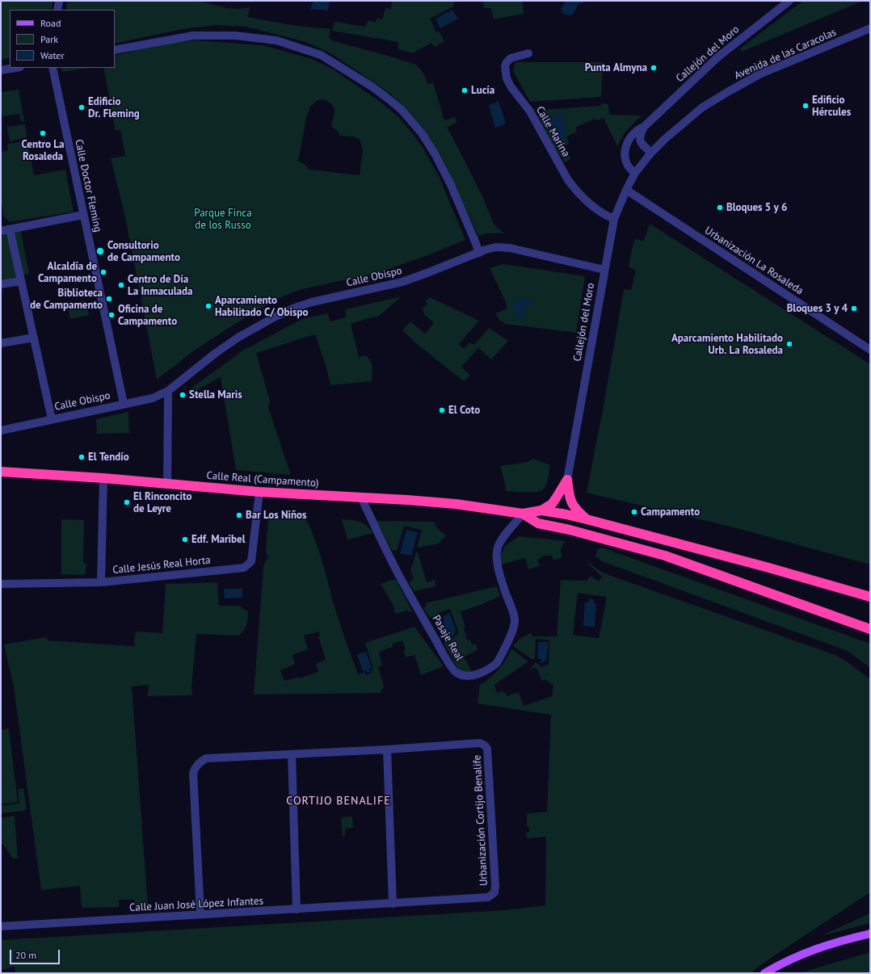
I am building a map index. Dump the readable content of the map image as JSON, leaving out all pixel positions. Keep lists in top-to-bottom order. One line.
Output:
{"streets":{"highway":["Calle Real (Campamento)"],"street":["Callejón del Moro","Avenida de las Caracolas","Calle Marina","Calle Doctor Fleming","Urbanización La Rosaleda","Calle Obispo","Calle Jesús Real Horta","Pasaje Real","Urbanización Cortijo Benalife","Calle Juan José López Infantes"]},"crossings":[["Callejón del Moro","Avenida de las Caracolas"],["Callejón del Moro","Calle Marina"],["Callejón del Moro","Urbanización La Rosaleda"],["Callejón del Moro","Calle Obispo"],["Calle Doctor Fleming","Calle Obispo"],["Calle Real (Campamento)","Calle Jesús Real Horta"],["Calle Real (Campamento)","Pasaje Real"],["Urbanización Cortijo Benalife","Calle Juan José López Infantes"]],"districts":["CORTIJO BENALIFE"],"parks":["Parque Finca de los Russo"],"places":["Punta Almyna","Lucía","Edificio Hércules","Edificio Dr. Fleming","Centro La Rosaleda","Bloques 5 y 6","Consultorio de Campamento","Alcaldía de Campamento","Centro de Día La Inmaculada","Biblioteca de Campamento","Aparcamiento Habilitado C/ Obispo","Bloques 3 y 4","Oficina de Campamento","Aparcamiento Habilitado Urb. La Rosaleda","Stella Maris","El Coto","El Tendío","El Rinconcito de Leyre","Campamento","Bar Los Niños","Edf. Maribel"],"legend":["Road","Park","Water"],"scale_bar":"20 m"}
